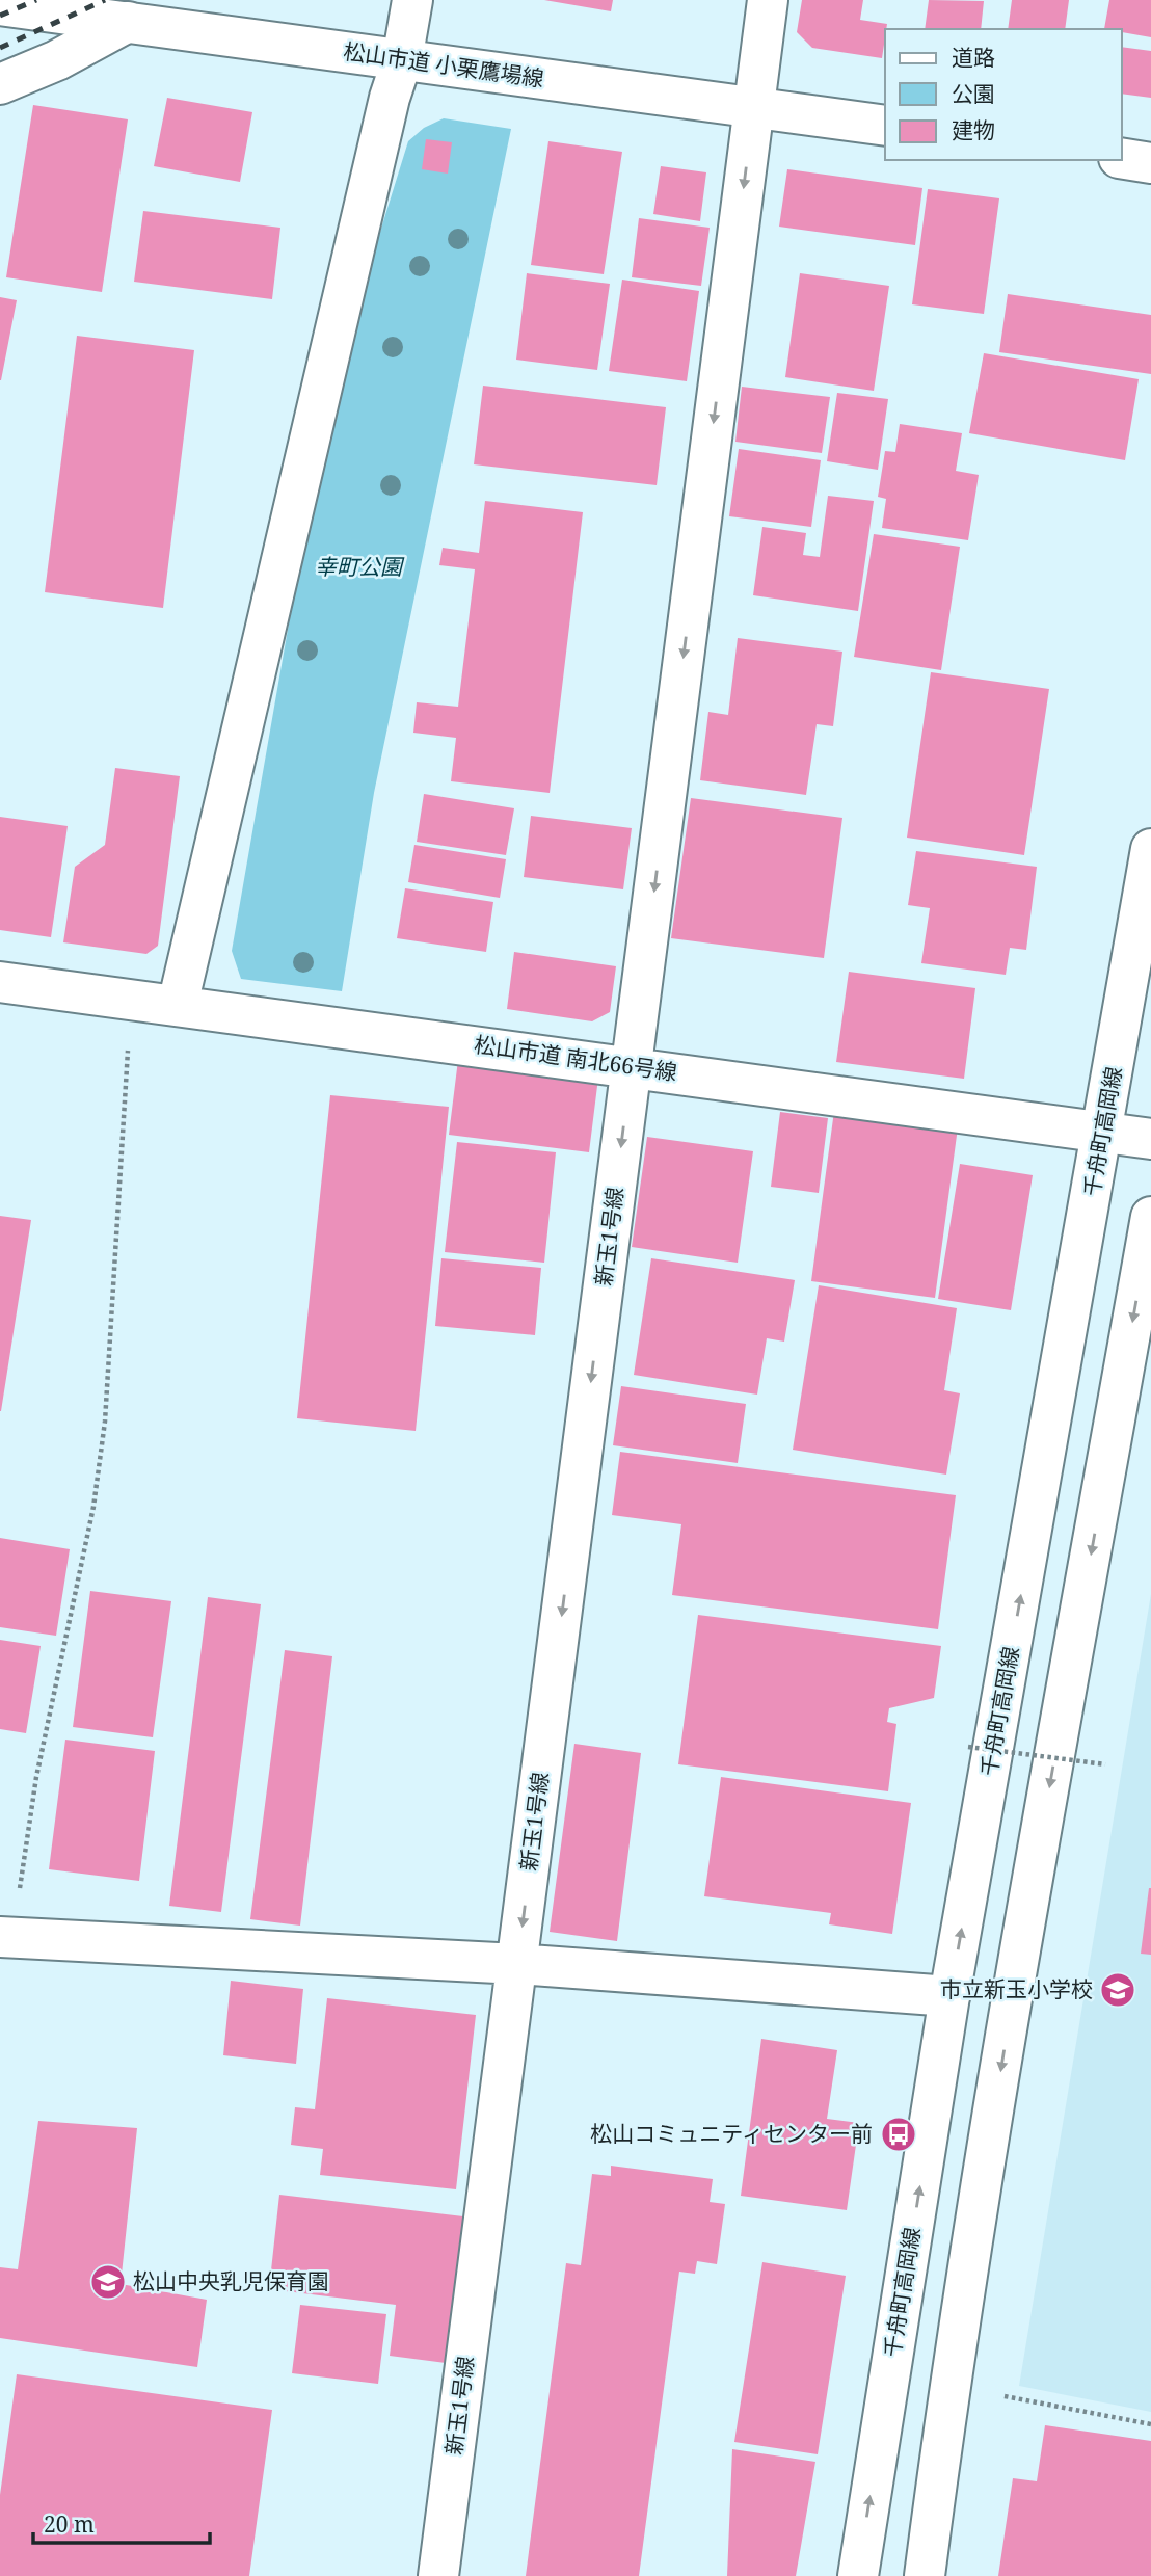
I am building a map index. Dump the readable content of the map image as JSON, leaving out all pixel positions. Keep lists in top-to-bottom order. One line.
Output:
{"streets":{"street":["松山市道 小栗鷹場線","松山市道 南北66号線","千舟町高岡線","新玉1号線"]},"crossings":[["松山市道 小栗鷹場線","新玉1号線"],["松山市道 南北66号線","千舟町高岡線"],["松山市道 南北66号線","新玉1号線"]],"one_way":["新玉1号線"],"parks":["幸町公園"],"places":{"school or university":["市立新玉小学校","松山中央乳児保育園"],"bus stop":["松山コミュニティセンター前"]},"legend":["道路","公園","建物"],"scale_bar":"20 m"}
